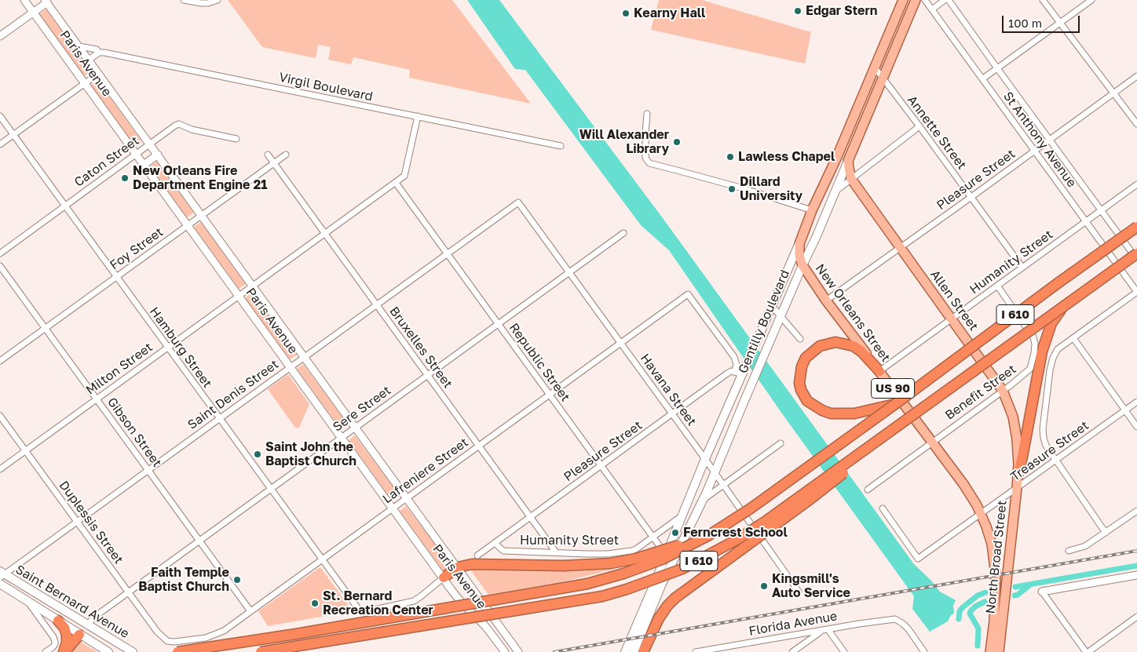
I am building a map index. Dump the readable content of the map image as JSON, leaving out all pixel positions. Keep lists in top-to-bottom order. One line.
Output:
{"streets":{"highway":["I 610"],"main road":["Allen Street","New Orleans Street","Gentilly Boulevard","US 90","North Broad Street","Saint Bernard Avenue"],"street":["Paris Avenue","Virgil Boulevard","Annette Street","St Anthony Avenue","Caton Street","Pleasure Street","Foy Street","Humanity Street","Hamburg Street","Bruxelles Street","Republic Street","Milton Street","Havana Street","Benefit Street","Saint Denis Street","Sere Street","Gibson Street","Treasure Street","Lafreniere Street","Duplessis Street","Florida Avenue"]},"crossings":[["Paris Avenue","Virgil Boulevard"],["Paris Avenue","Caton Street"],["Paris Avenue","Foy Street"],["Paris Avenue","Hamburg Street"],["Paris Avenue","Milton Street"],["Paris Avenue","Saint Denis Street"],["Paris Avenue","Sere Street"],["Paris Avenue","Lafreniere Street"],["Virgil Boulevard","Milton Street"],["Annette Street","Pleasure Street"],["Annette Street","Humanity Street"],["Annette Street","Gentilly Boulevard"],["St Anthony Avenue","Pleasure Street"],["St Anthony Avenue","Humanity Street"],["Caton Street","Hamburg Street"],["Pleasure Street","Humanity Street"],["Pleasure Street","Allen Street"],["Pleasure Street","New Orleans Street"],["Pleasure Street","Bruxelles Street"],["Pleasure Street","Republic Street"],["Pleasure Street","Havana Street"],["Pleasure Street","Lafreniere Street"],["Foy Street","Hamburg Street"],["Foy Street","Bruxelles Street"],["Foy Street","Gibson Street"],["Humanity Street","Allen Street"],["Humanity Street","New Orleans Street"],["Humanity Street","Gentilly Boulevard"],["Humanity Street","Bruxelles Street"],["Humanity Street","Republic Street"],["Humanity Street","Benefit Street"],["Allen Street","Gentilly Boulevard"],["Allen Street","Benefit Street"],["Allen Street","North Broad Street"],["New Orleans Street","Gentilly Boulevard"],["New Orleans Street","Benefit Street"],["New Orleans Street","Treasure Street"],["New Orleans Street","North Broad Street"],["Gentilly Boulevard","Republic Street"],["Gentilly Boulevard","Havana Street"],["Hamburg Street","Milton Street"],["Hamburg Street","Saint Denis Street"],["Hamburg Street","Sere Street"],["Hamburg Street","Lafreniere Street"],["Bruxelles Street","Milton Street"],["Bruxelles Street","Saint Denis Street"],["Bruxelles Street","Sere Street"],["Bruxelles Street","Lafreniere Street"],["Republic Street","Milton Street"],["Republic Street","Saint Denis Street"],["Republic Street","Sere Street"],["Republic Street","Lafreniere Street"],["Milton Street","Gibson Street"],["Milton Street","Duplessis Street"],["Havana Street","Saint Denis Street"],["Havana Street","Sere Street"],["Havana Street","Lafreniere Street"],["Saint Denis Street","Gibson Street"],["Saint Denis Street","Duplessis Street"],["Saint Denis Street","Saint Bernard Avenue"],["Sere Street","Gibson Street"],["Sere Street","Duplessis Street"],["Sere Street","Saint Bernard Avenue"],["Gibson Street","Lafreniere Street"],["Treasure Street","North Broad Street"],["Lafreniere Street","Duplessis Street"]],"places":["Edgar Stern","Kearny Hall","Will Alexander Library","Lawless Chapel","New Orleans Fire Department Engine 21","Dillard University","Saint John the Baptist Church","Ferncrest School","Faith Temple Baptist Church","Kingsmill's Auto Service","St. Bernard Recreation Center"],"scale_bar":"100 m"}
